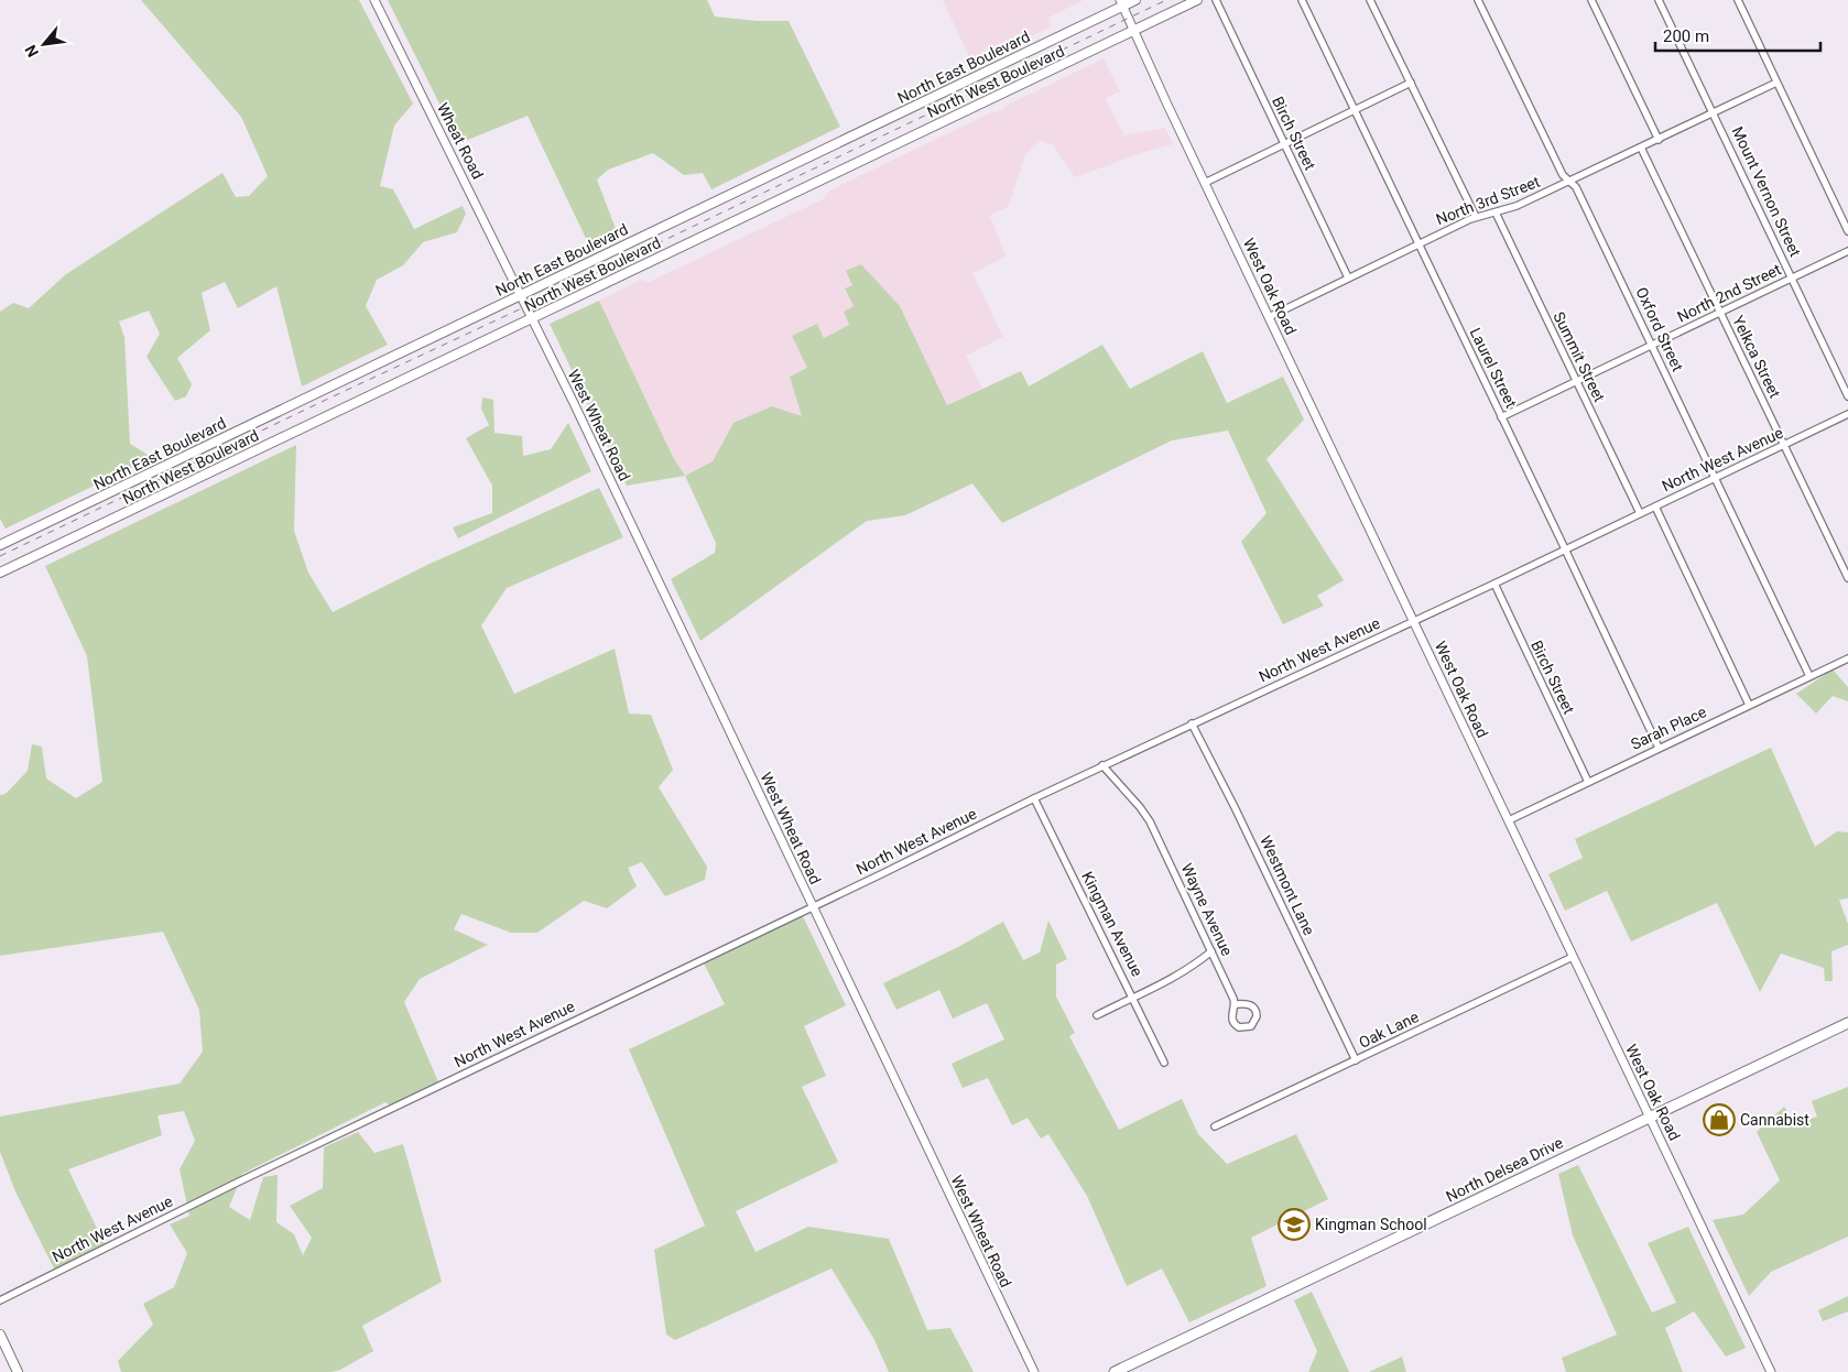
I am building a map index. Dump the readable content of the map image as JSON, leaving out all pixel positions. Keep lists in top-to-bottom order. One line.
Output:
{"streets":{"main road":["North East Boulevard","North West Boulevard","North Delsea Drive"],"street":["Birch Street","Wheat Road","Mount Vernon Street","North 3rd Street","West Oak Road","North 2nd Street","Oxford Street","Summit Street","Yelkca Street","Laurel Street","West Wheat Road","North West Avenue","Sarah Place","Westmont Lane","Wayne Avenue","Kingman Avenue","Oak Lane"]},"crossings":[["North East Boulevard","Wheat Road"],["North East Boulevard","West Oak Road"],["North East Boulevard","West Wheat Road"],["North West Boulevard","West Oak Road"],["North West Boulevard","West Wheat Road"],["Birch Street","North 3rd Street"],["Birch Street","North West Avenue"],["Birch Street","Sarah Place"],["Wheat Road","West Wheat Road"],["Mount Vernon Street","North 3rd Street"],["Mount Vernon Street","North 2nd Street"],["North 3rd Street","West Oak Road"],["North 3rd Street","Oxford Street"],["North 3rd Street","Summit Street"],["North 3rd Street","Yelkca Street"],["North 3rd Street","Laurel Street"],["West Oak Road","North West Avenue"],["West Oak Road","Sarah Place"],["West Oak Road","Oak Lane"],["West Oak Road","North Delsea Drive"],["North 2nd Street","Oxford Street"],["North 2nd Street","Summit Street"],["North 2nd Street","Yelkca Street"],["North 2nd Street","Laurel Street"],["Oxford Street","North West Avenue"],["Oxford Street","Sarah Place"],["Summit Street","North West Avenue"],["Yelkca Street","North West Avenue"],["Laurel Street","North West Avenue"],["Laurel Street","Sarah Place"],["West Wheat Road","North West Avenue"],["North West Avenue","Westmont Lane"],["North West Avenue","Wayne Avenue"],["North West Avenue","Kingman Avenue"],["Westmont Lane","Oak Lane"]],"places":{"shop":["Cannabist"],"school or university":["Kingman School"]},"scale_bar":"200 m","north":"bottom left"}
